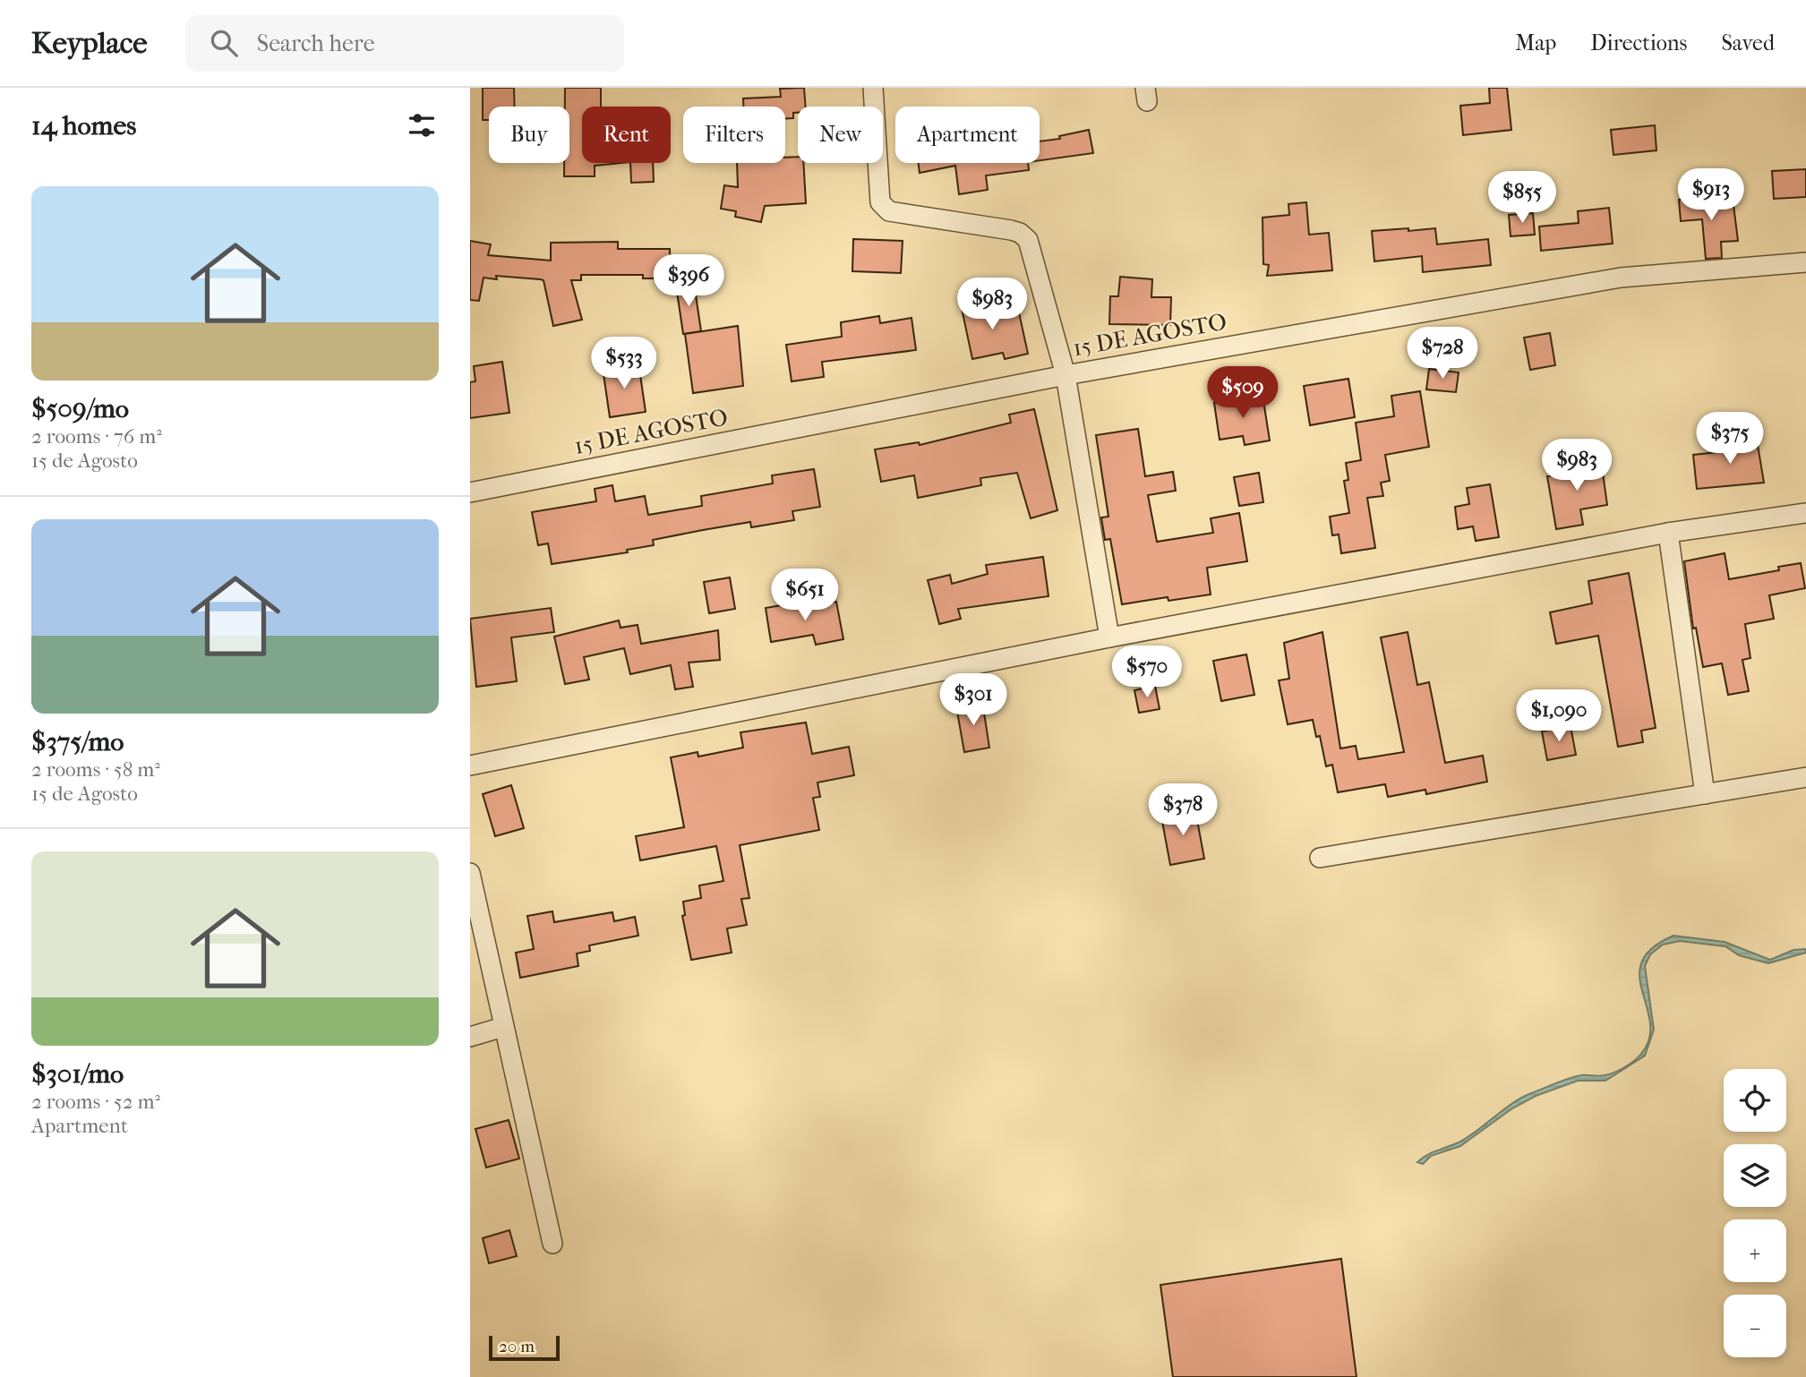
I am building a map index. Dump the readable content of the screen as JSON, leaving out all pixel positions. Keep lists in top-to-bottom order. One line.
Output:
{"streets":{"street":["15 DE AGOSTO"]},"scale_bar":"20 m","page":{"header":"Keyplace","search":"Search here","nav":["Map","Directions","Saved"],"heading":"14 homes","chip":["Buy","Rent","Filters","New","Apartment"],"list":[{"name":"$509/mo","note":"2 rooms · 76 m² · 15 de Agosto"},{"name":"$375/mo","note":"2 rooms · 58 m² · 15 de Agosto"},{"name":"$301/mo","note":"2 rooms · 52 m² · Apartment"}],"price":["$913","$855","$396","$983","$728","$533","$509","$375","$983","$651","$570","$301","$1,090","$378"],"map_buttons":["+","−"],"scale":"20 m"}}
